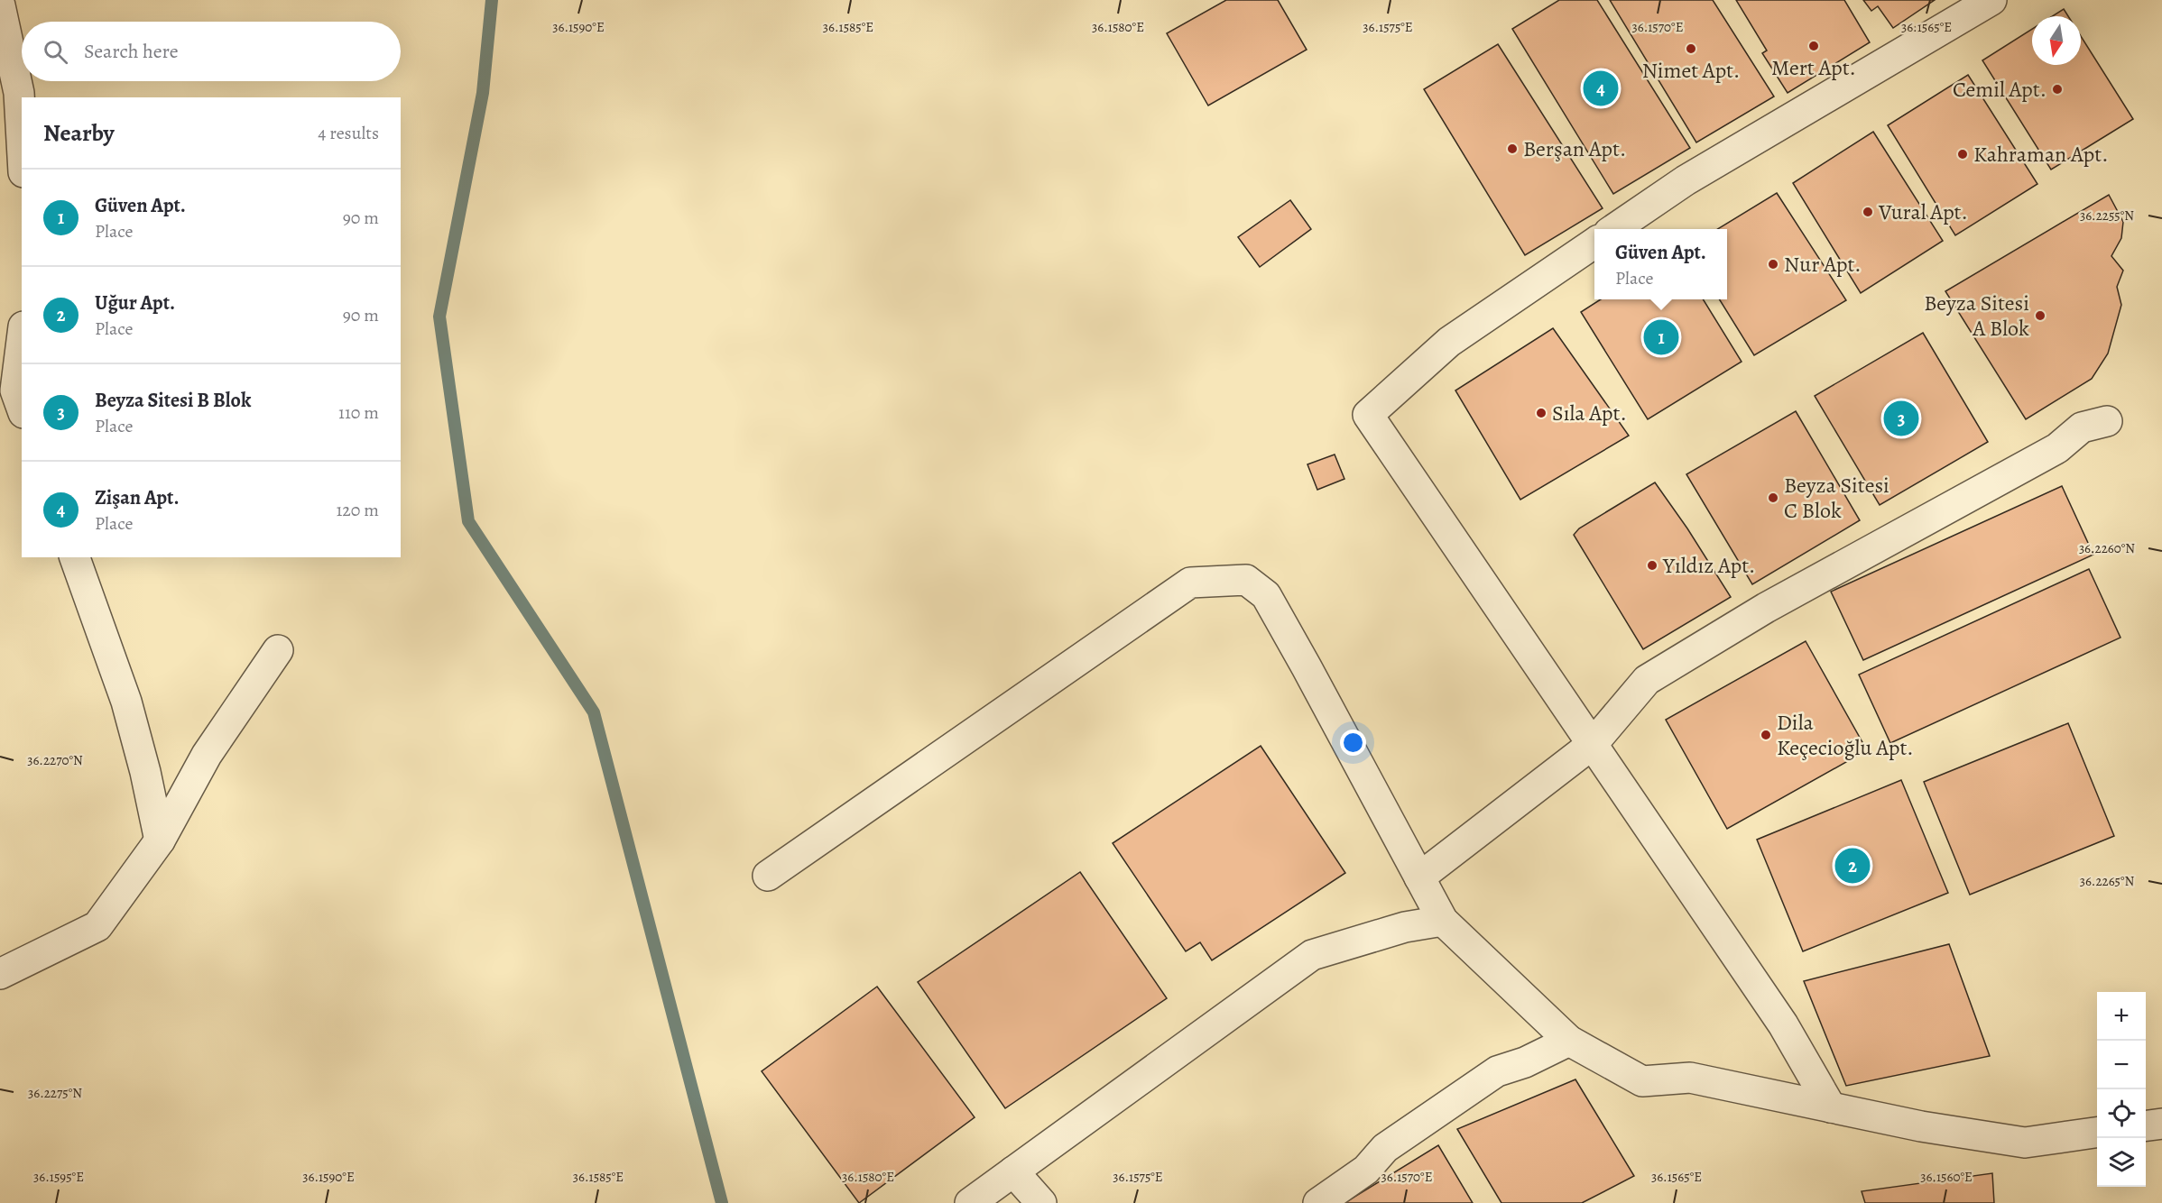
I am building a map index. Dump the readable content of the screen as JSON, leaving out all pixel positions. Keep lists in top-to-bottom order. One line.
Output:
{"places":["Mert Apt.","Nimet Apt.","Cemil Apt.","Berşan Apt.","Kahraman Apt.","Vural Apt.","Nur Apt.","Beyza Sitesi A Blok","Sıla Apt.","Beyza Sitesi C Blok","Yıldız Apt.","Dila Keçecioğlu Apt."],"north":"bottom","page":{"search":"Search here","pins":["4","1","3","2"],"heading":["Nearby","4 results"],"list":[{"mark":"1","name":"Güven Apt.","note":"Place","value":"90 m"},{"mark":"2","name":"Uğur Apt.","note":"Place","value":"90 m"},{"mark":"3","name":"Beyza Sitesi B Blok","note":"Place","value":"110 m"},{"mark":"4","name":"Zişan Apt.","note":"Place","value":"120 m"}],"popup":["Güven Apt.","Place"],"map_buttons":["+","−"]},"coordinates":["36.1590°E","36.1585°E","36.1580°E","36.1575°E","36.1570°E","36.1565°E","36.2255°N","36.2260°N","36.2270°N","36.2265°N","36.2275°N","36.1595°E","36.1560°E"]}
